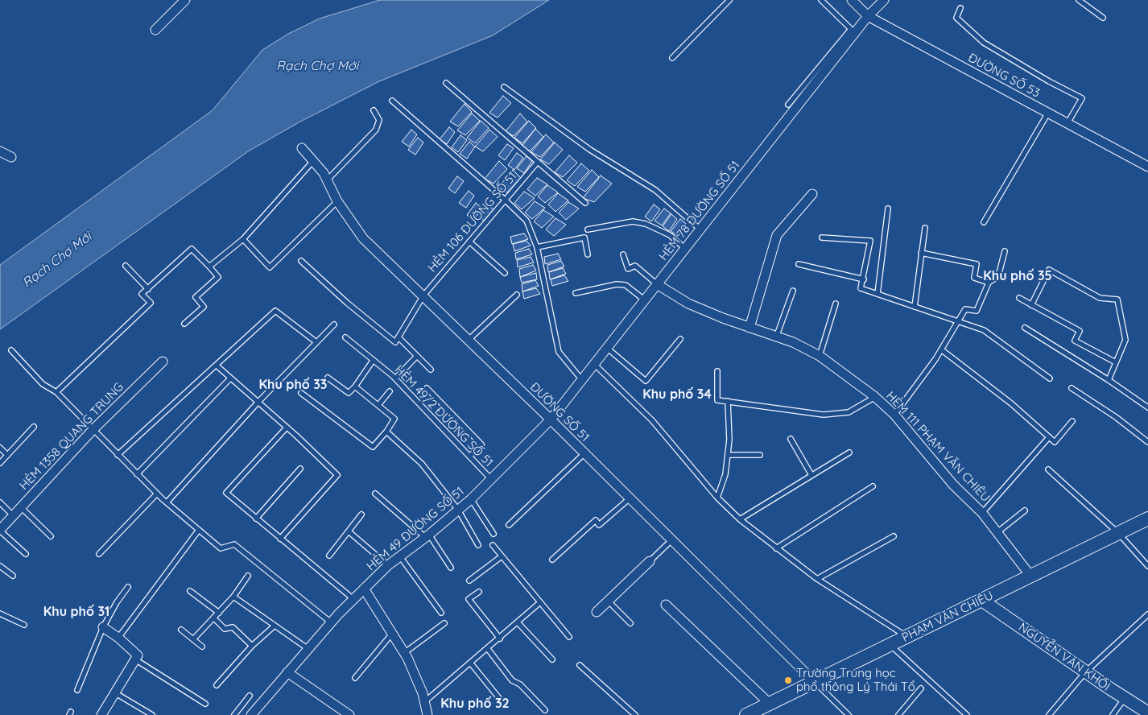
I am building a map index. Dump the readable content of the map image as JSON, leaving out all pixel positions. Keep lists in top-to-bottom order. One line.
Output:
{"streets":{"main road":["PHẠM VĂN CHIÊU"],"street":["ĐƯỜNG SỐ 53","HẺM 78 ĐƯỜNG SỐ 51","ĐƯỜNG SỐ 51","HẺM 1358 QUANG TRUNG","HẺM 111 PHẠM VĂN CHIÊU","HẺM 49 ĐƯỜNG SỐ 51","NGUYỄN VĂN KHỐI"],"lane":["HẺM 106 ĐƯỜNG SỐ 51","HẺM 49/2 ĐƯỜNG SỐ 51"]},"crossings":[["ĐƯỜNG SỐ 53","HẺM 78 ĐƯỜNG SỐ 51"],["HẺM 78 ĐƯỜNG SỐ 51","ĐƯỜNG SỐ 51"],["HẺM 78 ĐƯỜNG SỐ 51","HẺM 111 PHẠM VĂN CHIÊU"],["HẺM 78 ĐƯỜNG SỐ 51","HẺM 49 ĐƯỜNG SỐ 51"],["HẺM 106 ĐƯỜNG SỐ 51","ĐƯỜNG SỐ 51"],["ĐƯỜNG SỐ 51","HẺM 49 ĐƯỜNG SỐ 51"],["ĐƯỜNG SỐ 51","PHẠM VĂN CHIÊU"],["HẺM 49/2 ĐƯỜNG SỐ 51","HẺM 49 ĐƯỜNG SỐ 51"],["HẺM 111 PHẠM VĂN CHIÊU","PHẠM VĂN CHIÊU"],["PHẠM VĂN CHIÊU","NGUYỄN VĂN KHỐI"]],"districts":["Khu phố 35","Khu phố 33","Khu phố 34","Khu phố 31","Khu phố 32"],"water":["Rạch Chợ Mới"],"places":["Trường Trung học phổ thông Lý Thái Tổ"]}
